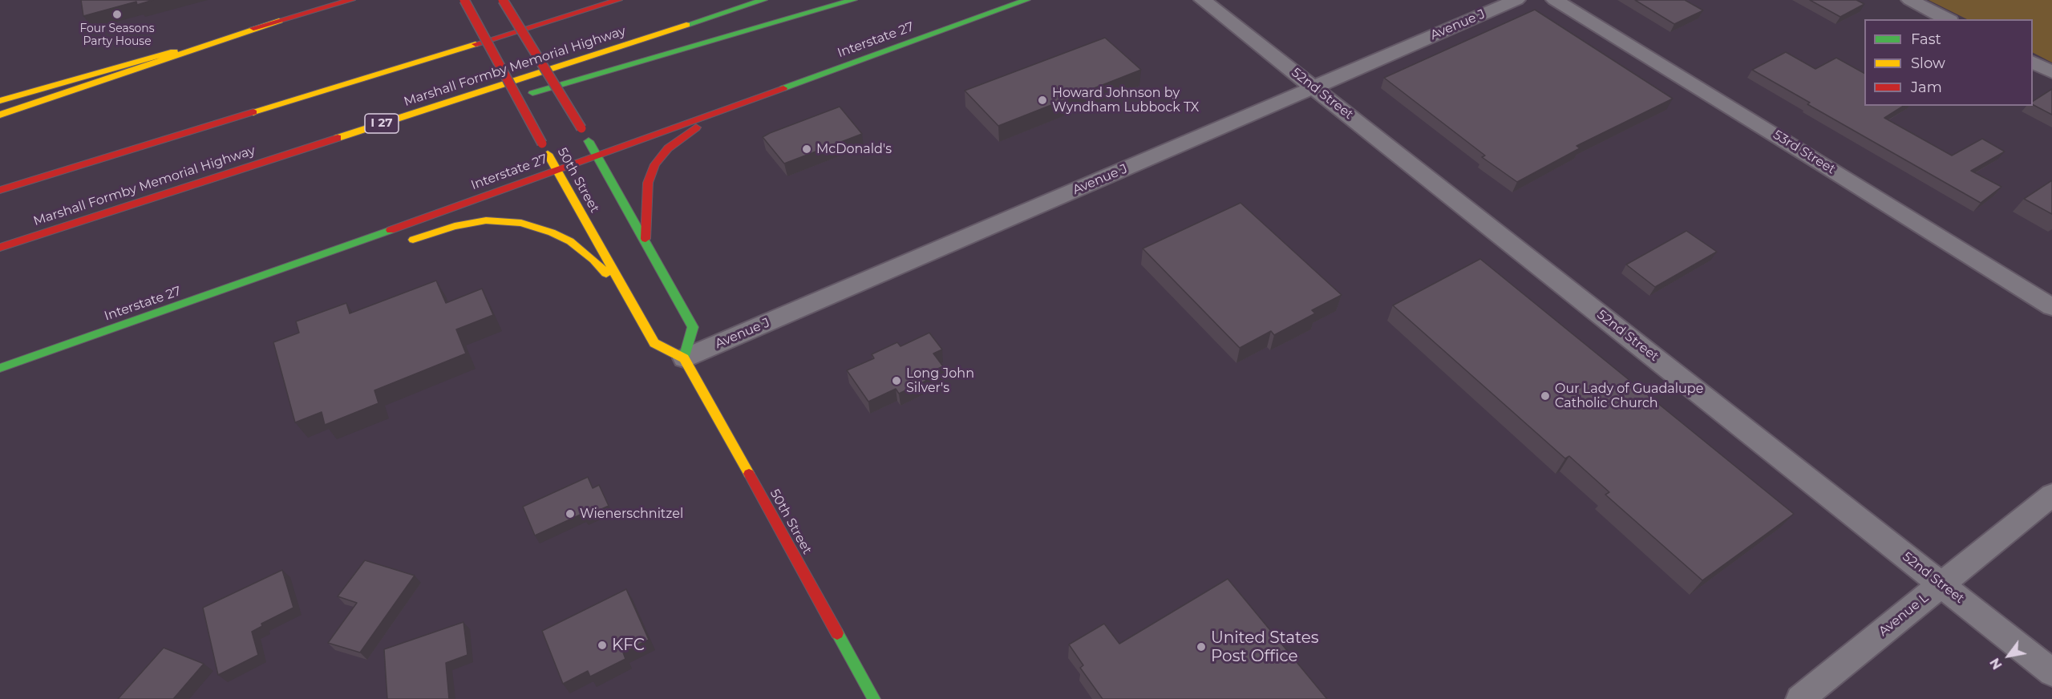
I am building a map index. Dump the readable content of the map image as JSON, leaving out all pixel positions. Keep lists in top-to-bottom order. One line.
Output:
{"streets":{"main road":["Interstate 27","Marshall Formby Memorial Highway","I 27","50th Street"],"street":["Avenue J","52nd Street","53rd Street","Avenue L"]},"crossings":[["Avenue J","52nd Street"],["Avenue J","50th Street"],["Interstate 27","50th Street"],["52nd Street","Avenue L"]],"places":["Four Seasons Party House","Howard Johnson by Wyndham Lubbock TX","McDonald's","Long John Silver's","Our Lady of Guadalupe Catholic Church","Wienerschnitzel","KFC","United States Post Office"],"legend":["Fast","Slow","Jam"],"north":"bottom left"}
